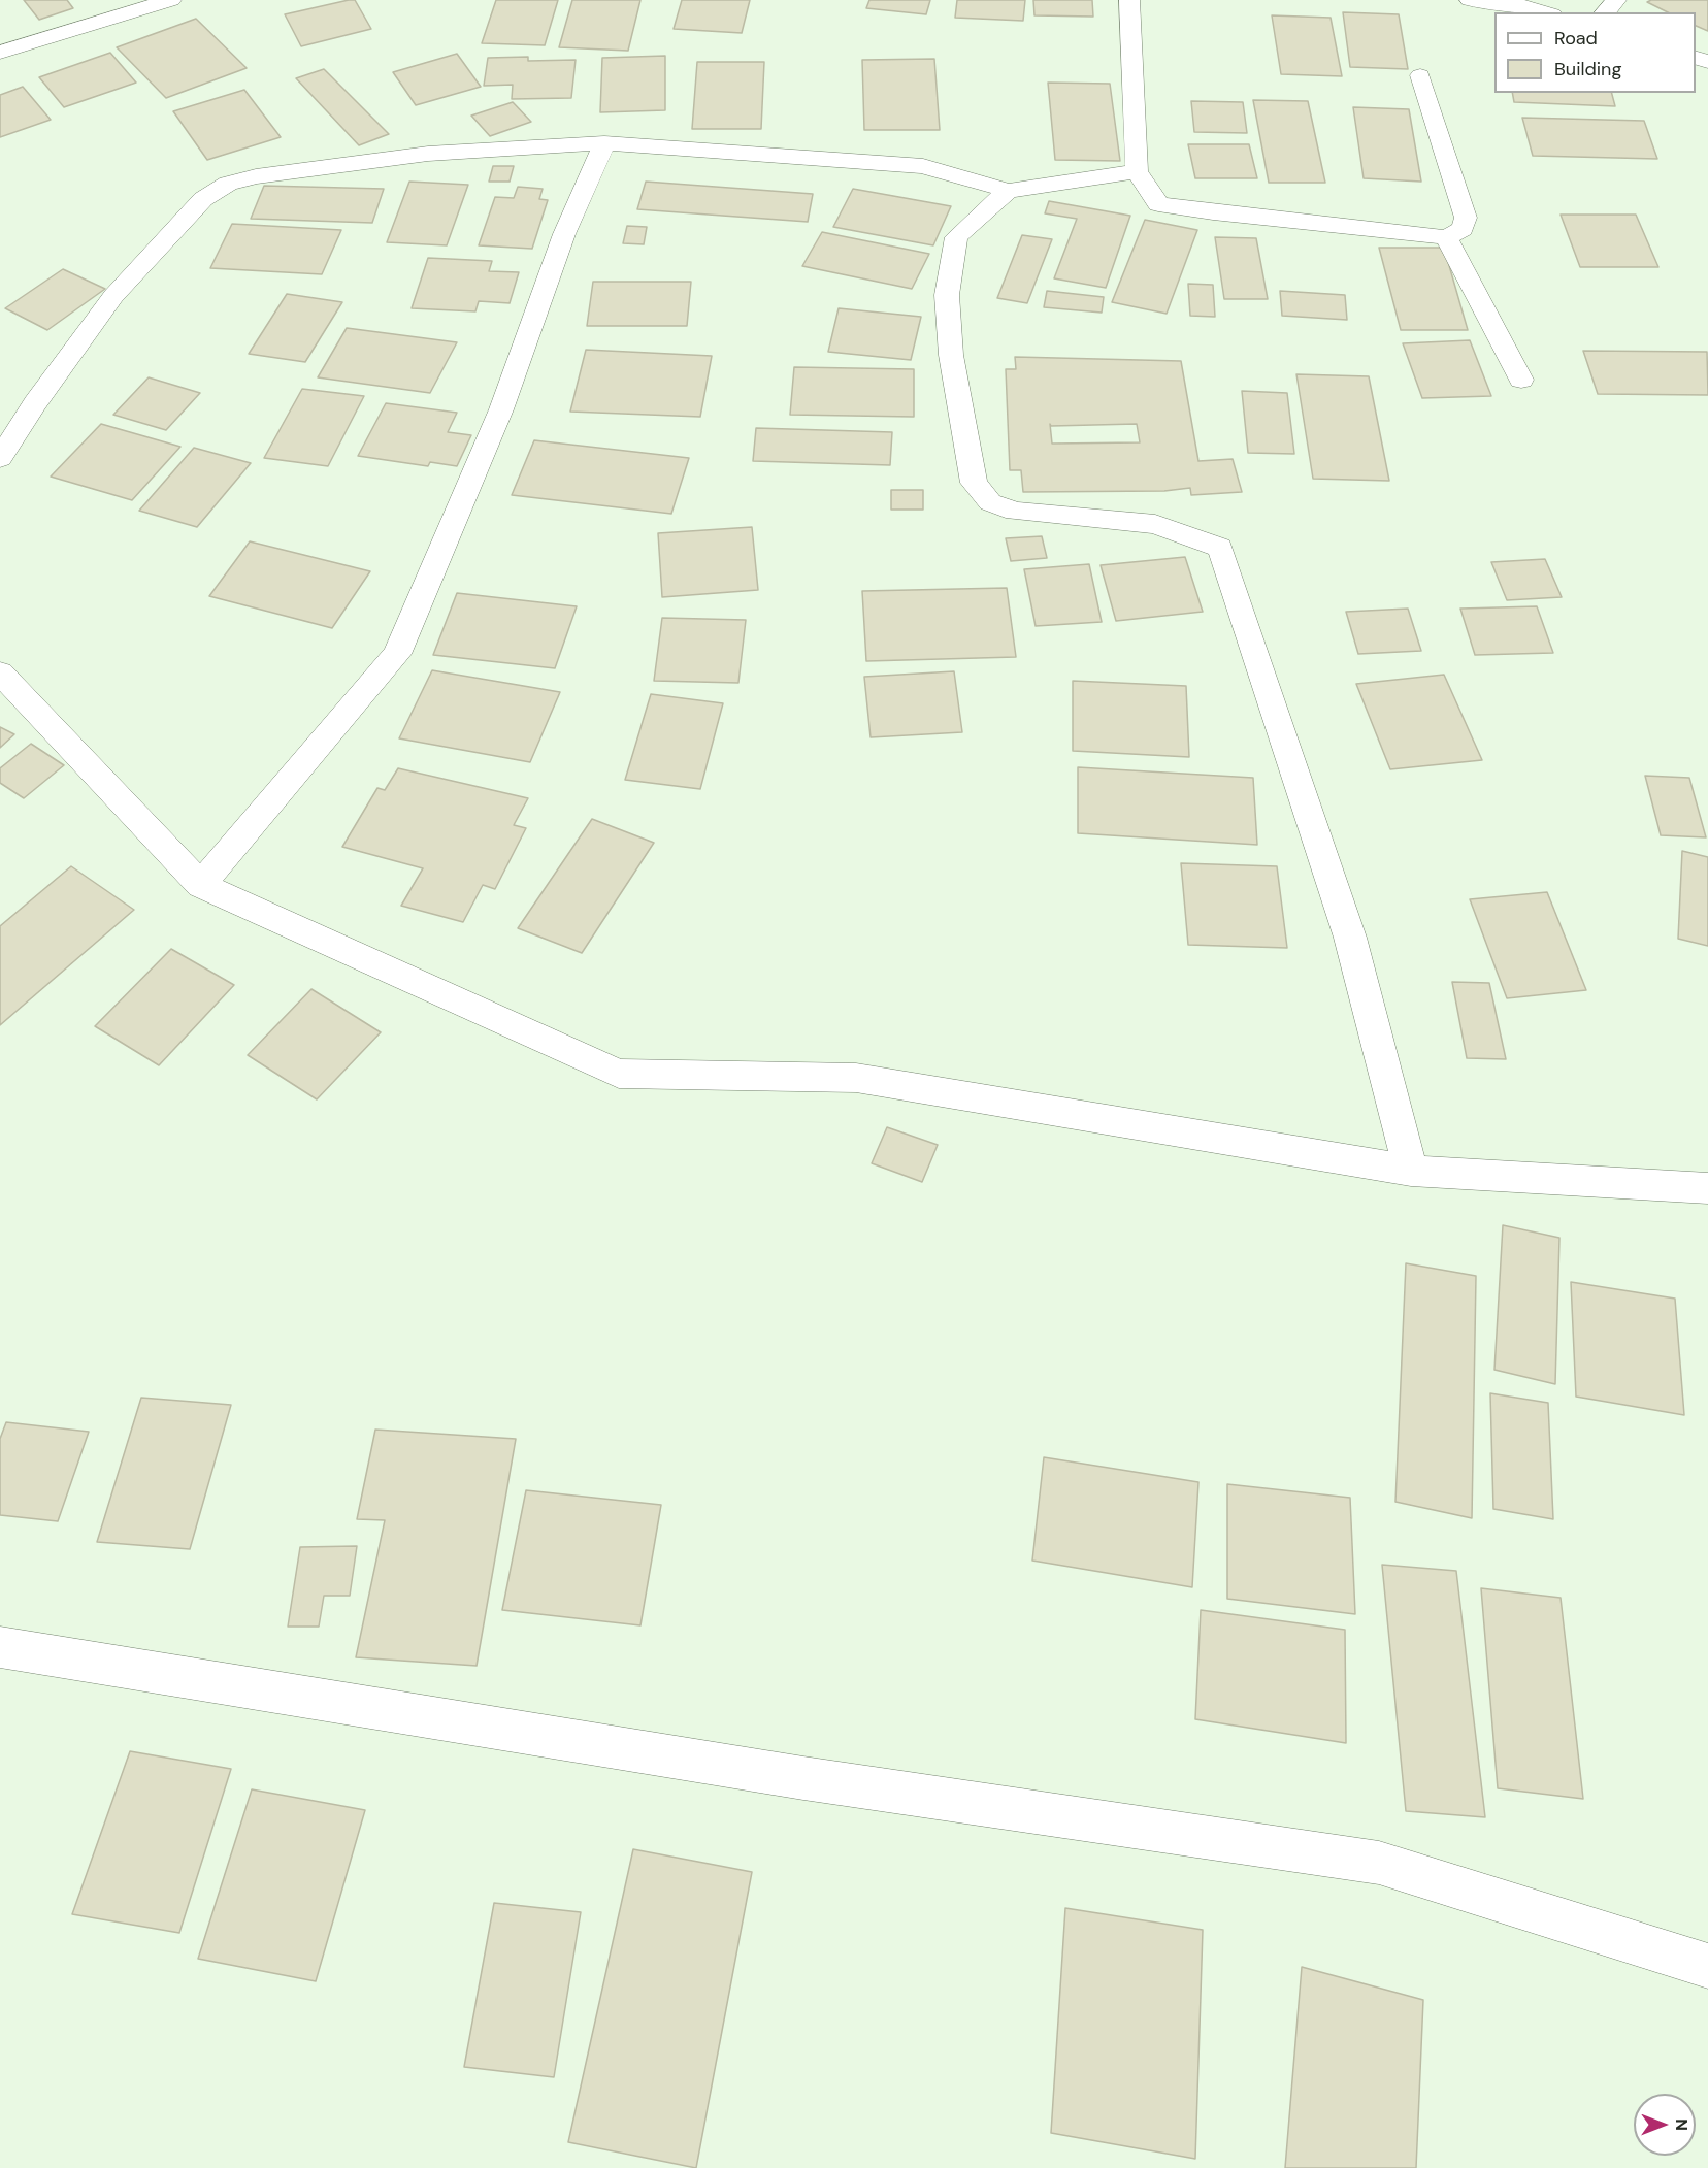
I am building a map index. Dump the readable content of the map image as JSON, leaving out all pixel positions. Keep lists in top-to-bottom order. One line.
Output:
{"legend":["Road","Building"],"north":"right"}
